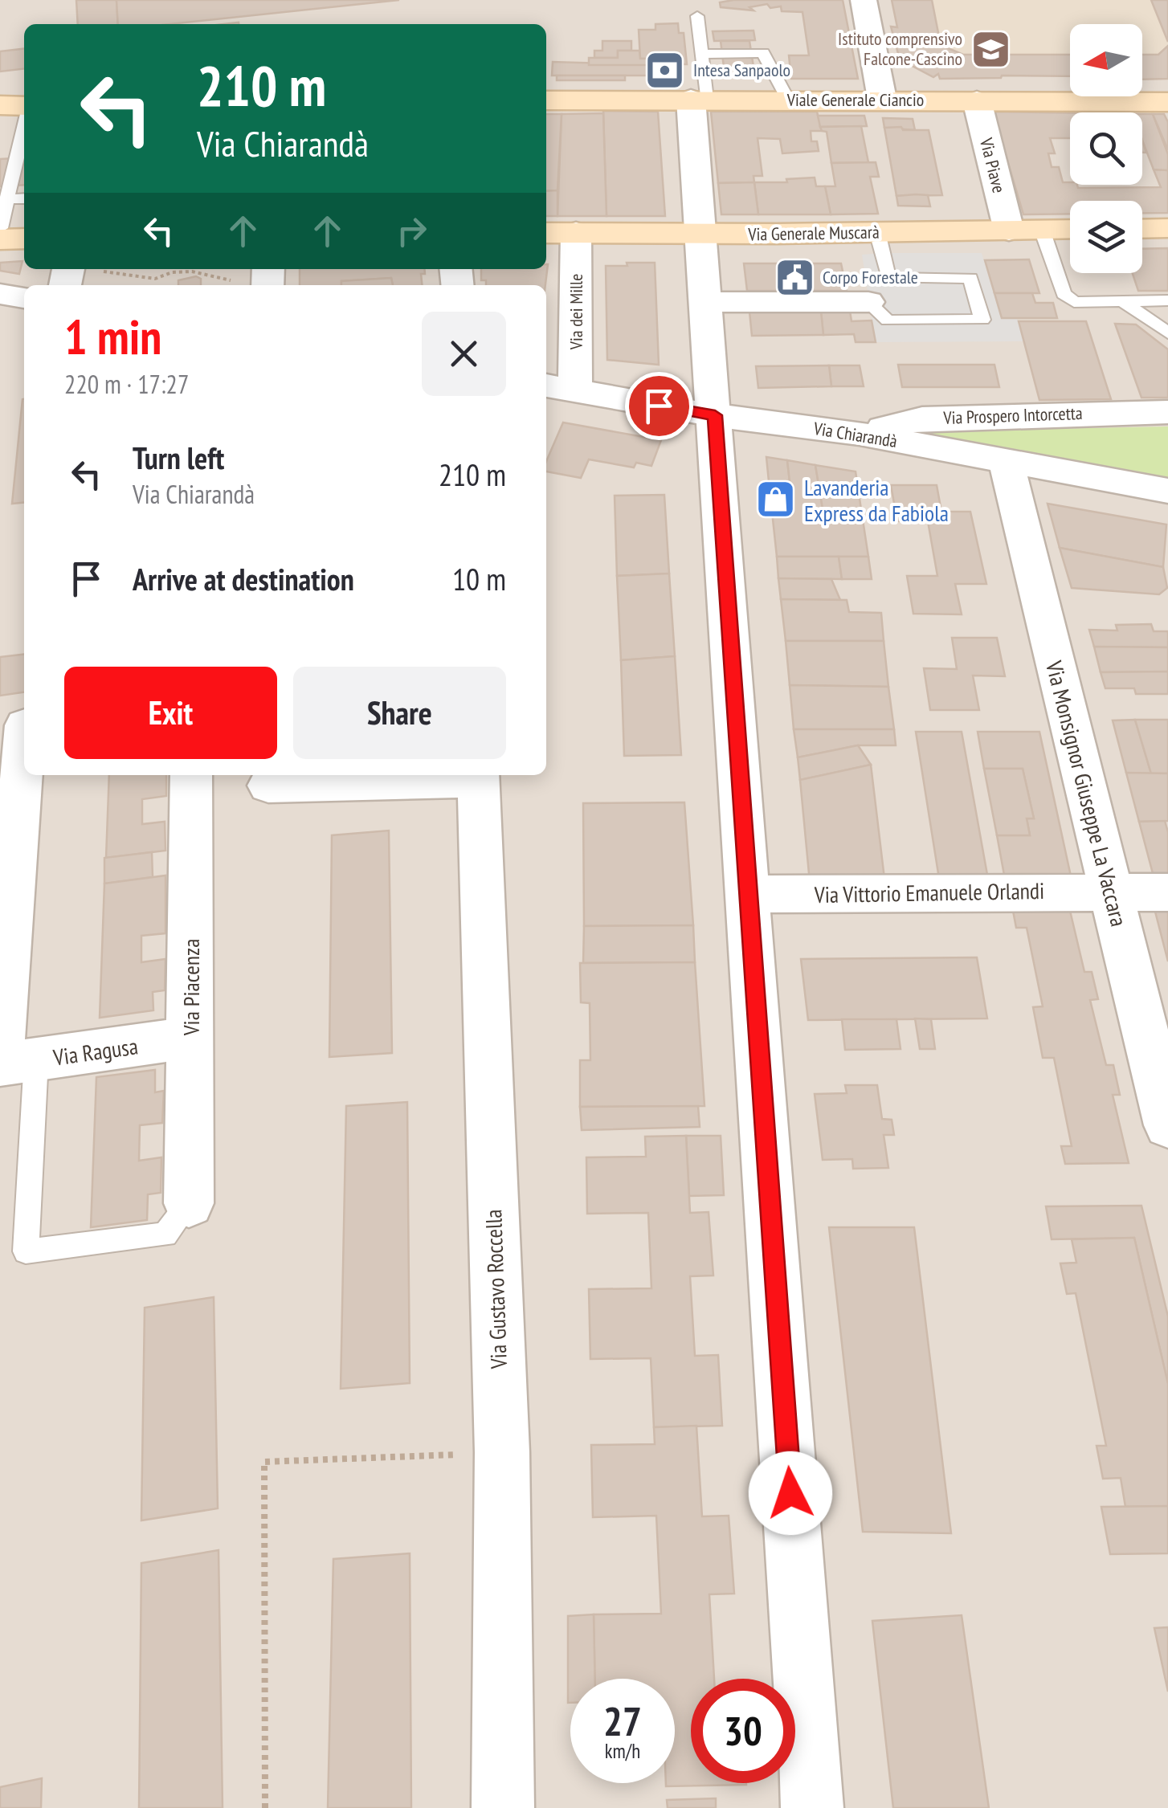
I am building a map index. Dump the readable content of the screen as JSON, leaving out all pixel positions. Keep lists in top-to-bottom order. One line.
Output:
{"streets":{"main road":["Viale Generale Ciancio","Via Generale Muscarà"],"street":["Via Piave","Via dei Mille","Via Prospero Intorcetta","Via Chiarandà","Via Monsignor Giuseppe La Vaccara","Via Vittorio Emanuele Orlandi","Via Piacenza","Via Ragusa","Via Gustavo Roccella"]},"crossings":[["Viale Generale Ciancio","Via Piave"],["Via Piave","Via Generale Muscarà"],["Via Generale Muscarà","Via dei Mille"],["Via dei Mille","Via Chiarandà"],["Via Prospero Intorcetta","Via Chiarandà"],["Via Chiarandà","Via Monsignor Giuseppe La Vaccara"],["Via Monsignor Giuseppe La Vaccara","Via Vittorio Emanuele Orlandi"],["Via Piacenza","Via Ragusa"]],"places":{"school or university":["Istituto comprensivo Falcone-Cascino"],"bank":["Intesa Sanpaolo"],"public building":["Corpo Forestale"],"shop":["Lavanderia Express da Fabiola"]},"north":"left","page":{"turn":["210 m","Via Chiarandà"],"heading":["1 min","220 m · 17:27"],"list":[{"name":"Turn left","note":"Via Chiarandà","value":"210 m"},{"name":"Arrive at destination","value":"10 m"}],"buttons":["Exit","Share"],"speed":"27 km/h","limit":"30"}}
